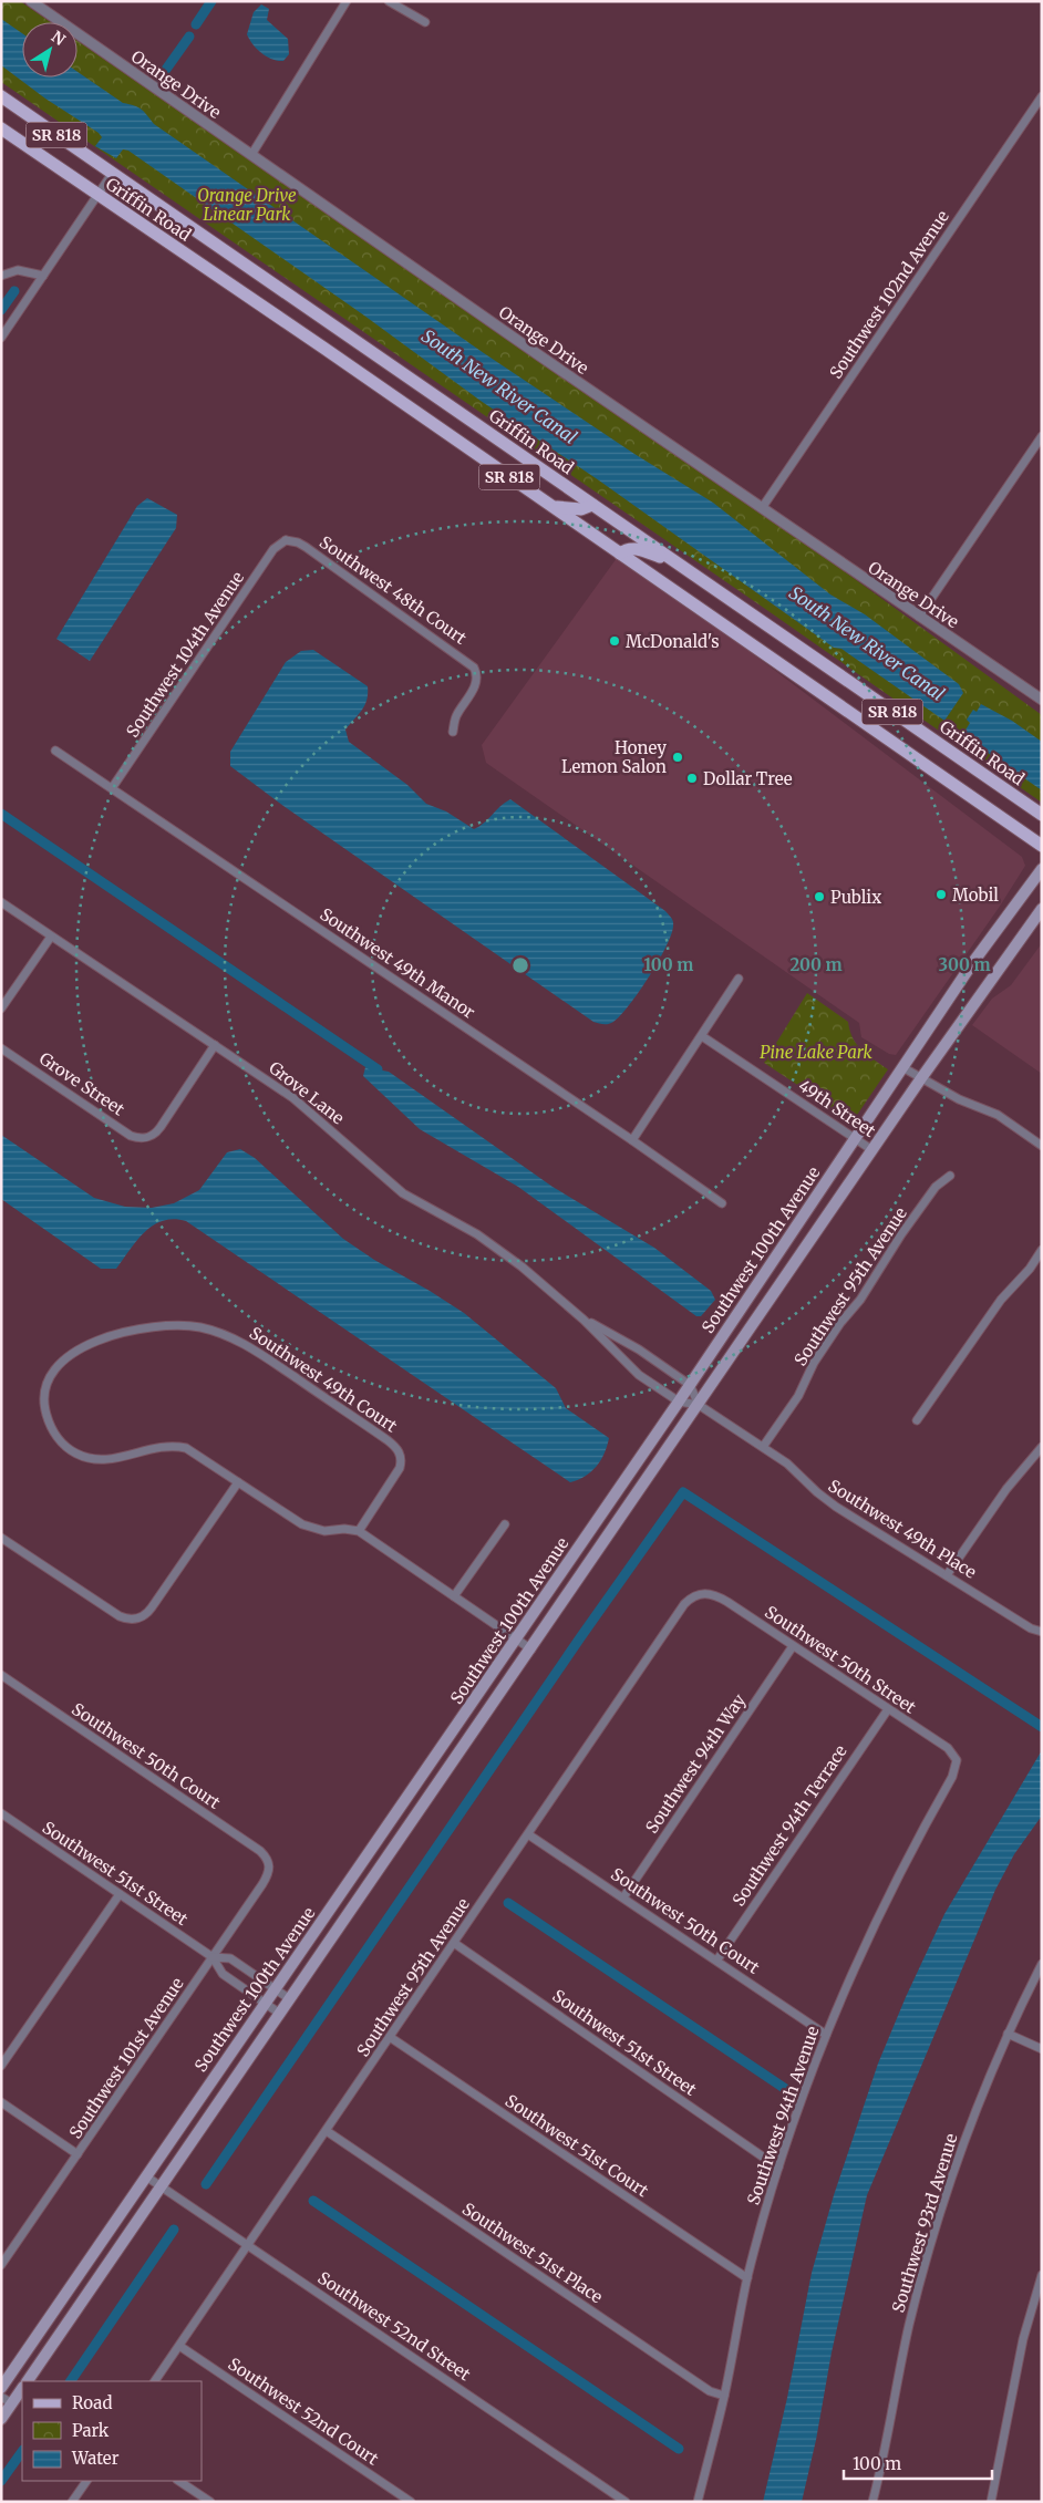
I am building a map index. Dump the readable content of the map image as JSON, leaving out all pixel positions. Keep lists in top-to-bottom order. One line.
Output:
{"streets":{"main road":["SR 818","Griffin Road","Southwest 100th Avenue"],"street":["Orange Drive","Southwest 102nd Avenue","Southwest 48th Court","Southwest 104th Avenue","Southwest 49th Manor","Grove Street","Grove Lane","49th Street","Southwest 95th Avenue","Southwest 49th Court","Southwest 49th Place","Southwest 50th Street","Southwest 50th Court","Southwest 94th Way","Southwest 94th Terrace","Southwest 51st Street","Southwest 101st Avenue","Southwest 94th Avenue","Southwest 51st Court","Southwest 93rd Avenue","Southwest 51st Place","Southwest 52nd Street","Southwest 52nd Court"]},"crossings":[["Orange Drive","Southwest 102nd Avenue"],["Southwest 48th Court","Southwest 104th Avenue"],["Southwest 104th Avenue","Southwest 49th Manor"],["Grove Street","Grove Lane"],["Grove Lane","Southwest 100th Avenue"],["Grove Lane","Southwest 49th Place"],["49th Street","Southwest 100th Avenue"],["Southwest 100th Avenue","Southwest 49th Place"],["Southwest 100th Avenue","Southwest 51st Street"],["Southwest 100th Avenue","Southwest 52nd Street"],["Southwest 95th Avenue","Southwest 49th Place"],["Southwest 95th Avenue","Southwest 50th Street"],["Southwest 95th Avenue","Southwest 50th Court"],["Southwest 95th Avenue","Southwest 51st Street"],["Southwest 95th Avenue","Southwest 51st Court"],["Southwest 95th Avenue","Southwest 51st Place"],["Southwest 95th Avenue","Southwest 52nd Street"],["Southwest 95th Avenue","Southwest 52nd Court"],["Southwest 50th Street","Southwest 94th Way"],["Southwest 50th Street","Southwest 94th Terrace"],["Southwest 50th Street","Southwest 94th Avenue"],["Southwest 50th Court","Southwest 94th Way"],["Southwest 50th Court","Southwest 94th Terrace"],["Southwest 50th Court","Southwest 101st Avenue"],["Southwest 50th Court","Southwest 94th Avenue"],["Southwest 51st Street","Southwest 101st Avenue"],["Southwest 51st Street","Southwest 94th Avenue"],["Southwest 94th Avenue","Southwest 51st Court"],["Southwest 94th Avenue","Southwest 51st Place"]],"water":["South New River Canal"],"parks":["Orange Drive Linear Park","Pine Lake Park"],"places":["McDonald's","Honey Lemon Salon","Dollar Tree","Mobil","Publix"],"legend":["Road","Park","Water"],"scale_bar":"100 m","north":"top right","rings":["100 m","200 m","300 m"]}
